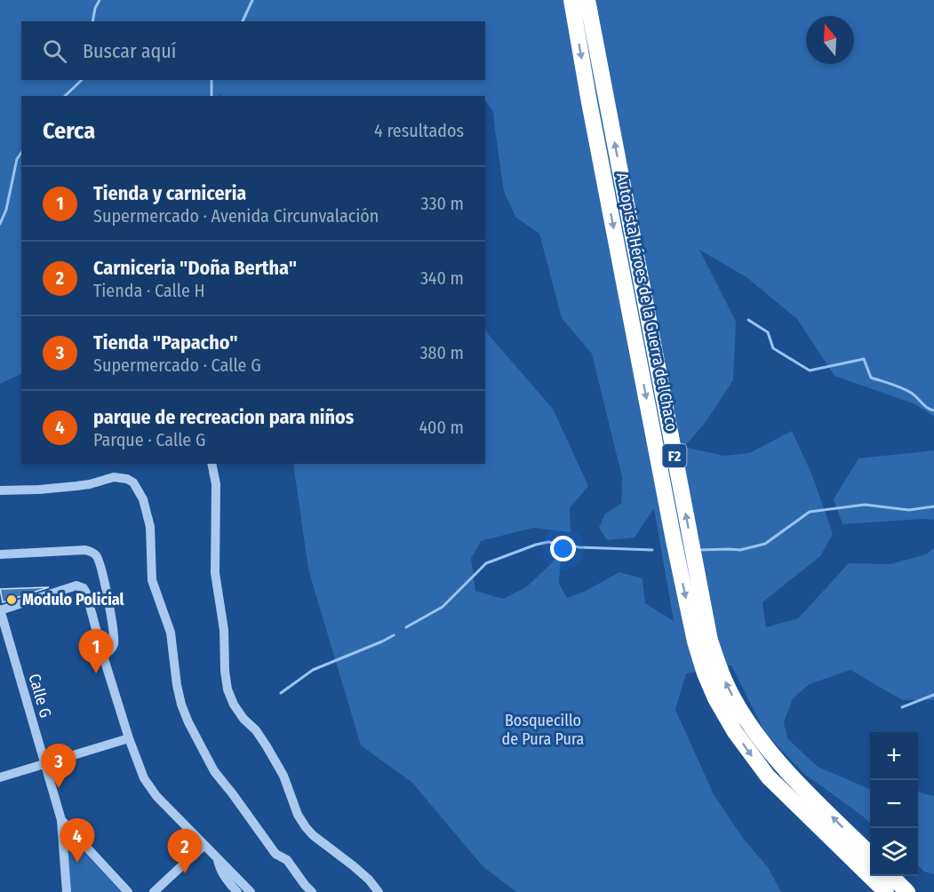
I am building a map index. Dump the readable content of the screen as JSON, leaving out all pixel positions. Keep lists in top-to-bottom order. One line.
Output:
{"streets":{"highway":["Autopista Héroes de la Guerra del Chaco","F2"],"street":["Calle G"]},"parks":["Bosquecillo de Pura Pura"],"places":["Modulo Policial"],"north":"top","page":{"search":"Buscar aquí","heading":["Cerca","4 resultados"],"list":[{"mark":"1","name":"Tienda y carniceria","note":"Supermercado · Avenida Circunvalación","value":"330 m"},{"mark":"2","name":"Carniceria \"Doña Bertha\"","note":"Tienda · Calle H","value":"340 m"},{"mark":"3","name":"Tienda \"Papacho\"","note":"Supermercado · Calle G","value":"380 m"},{"mark":"4","name":"parque de recreacion para niños","note":"Parque · Calle G","value":"400 m"}],"pins":["1","3","4","2"],"map_buttons":["+","−"]}}
